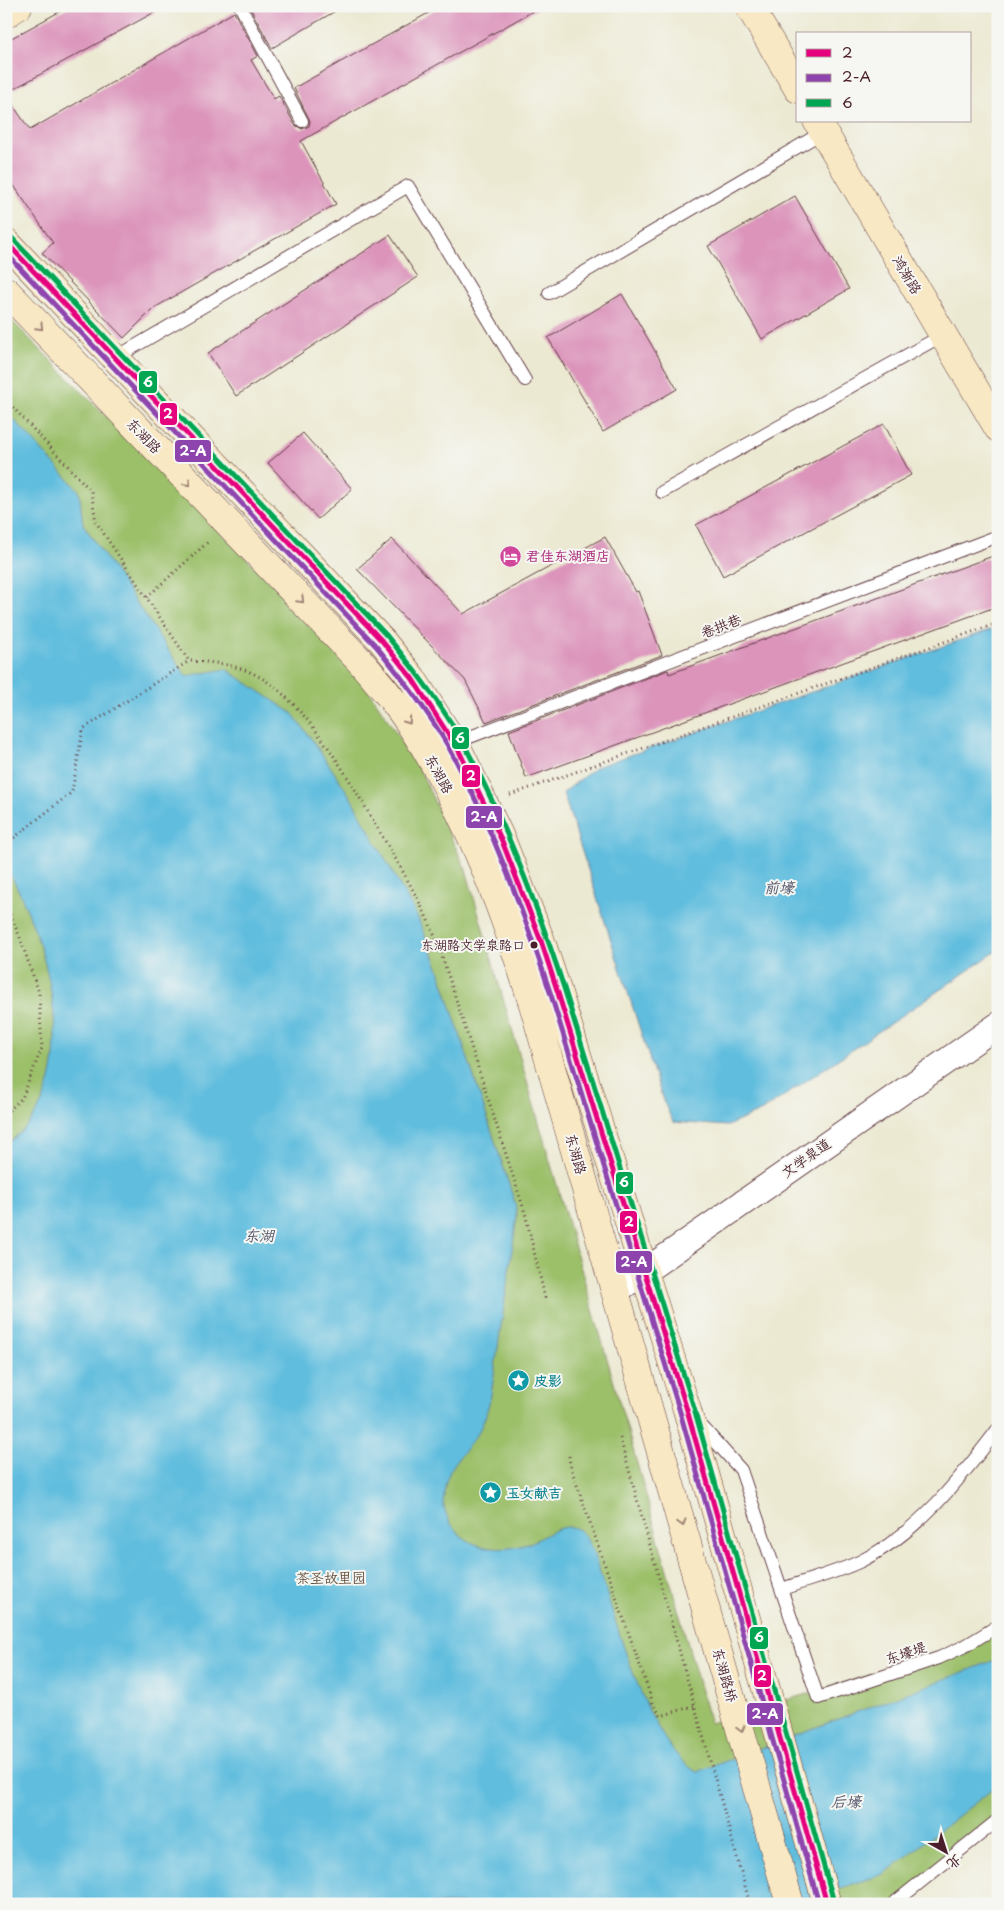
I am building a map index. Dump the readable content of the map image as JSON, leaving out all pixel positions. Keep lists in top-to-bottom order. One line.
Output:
{"streets":{"main road":["鸿渐路","东湖路","东湖路桥"],"street":["文学泉道"],"lane":["卷拱巷","东壕堤"]},"crossings":[["东湖路","卷拱巷"],["东湖路","文学泉道"],["东湖路","东湖路桥"]],"one_way":["东湖路桥"],"water":["前壕","东湖","后壕"],"parks":["茶圣故里园"],"places":{"hotel":["君佳东湖酒店"],"other":["东湖路文学泉路口"],"place":["皮影","玉女献吉"]},"lines":["transit line 6","transit line 2","transit line 2-A"],"legend":["2","2-A","6"],"north":"bottom right"}
